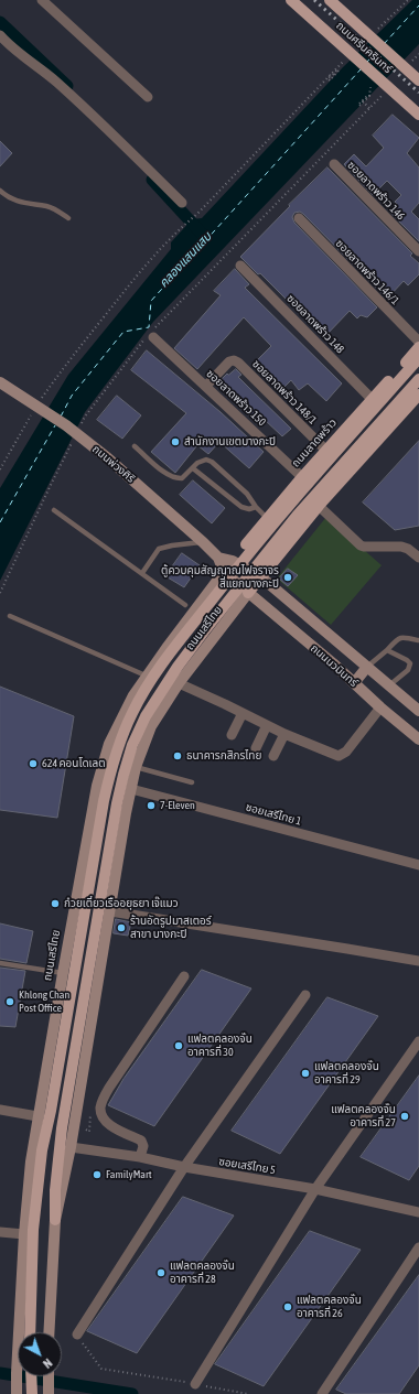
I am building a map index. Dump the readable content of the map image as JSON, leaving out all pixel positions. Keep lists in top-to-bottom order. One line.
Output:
{"streets":{"main road":["ถนนศรีนครินทร์","ถนนลาดพร้าว","ถนนพ่วงศิริ","ถนนเสรีไทย","ถนนนวมินทร์"],"street":["ซอยลาดพร้าว 146","ซอยลาดพร้าว 146/1","ซอยลาดพร้าว 148","ซอยลาดพร้าว 148/1","ซอยลาดพร้าว 150","ซอยเสรีไทย 1","ซอยเสรีไทย 5"]},"crossings":[["ซอยลาดพร้าว 148","ถนนลาดพร้าว"],["ซอยลาดพร้าว 148/1","ซอยลาดพร้าว 150"],["ซอยลาดพร้าว 148/1","ถนนลาดพร้าว"],["ซอยลาดพร้าว 150","ถนนลาดพร้าว"],["ถนนลาดพร้าว","ถนนเสรีไทย"],["ถนนพ่วงศิริ","ถนนเสรีไทย"],["ถนนพ่วงศิริ","ถนนนวมินทร์"],["ถนนเสรีไทย","ถนนนวมินทร์"],["ถนนเสรีไทย","ซอยเสรีไทย 1"],["ถนนเสรีไทย","ซอยเสรีไทย 5"]],"water":["คลองแสนแสบ"],"places":["สำนักงานเขตบางกะปิ","ตู้ควบคุมสัญญาณไฟจราจร สี่แยกบางกะปิ","ธนาคารกสิกรไทย","624 คอนโดเลต","7-Eleven","ก๋วยเตี๋ยวเรืออยุธยา เจ๊แมว","ร้านอัดรูปมาสเตอร์ สาขา บางกะปิ","Khlong Chan Post Office","แฟลตคลองจั่น อาคารที่ 30","แฟลตคลองจั่น อาคารที่ 29","แฟลตคลองจั่น อาคารที่ 27","FamilyMart","แฟลตคลองจั่น อาคารที่ 28","แฟลตคลองจั่น อาคารที่ 26"],"north":"bottom right"}
